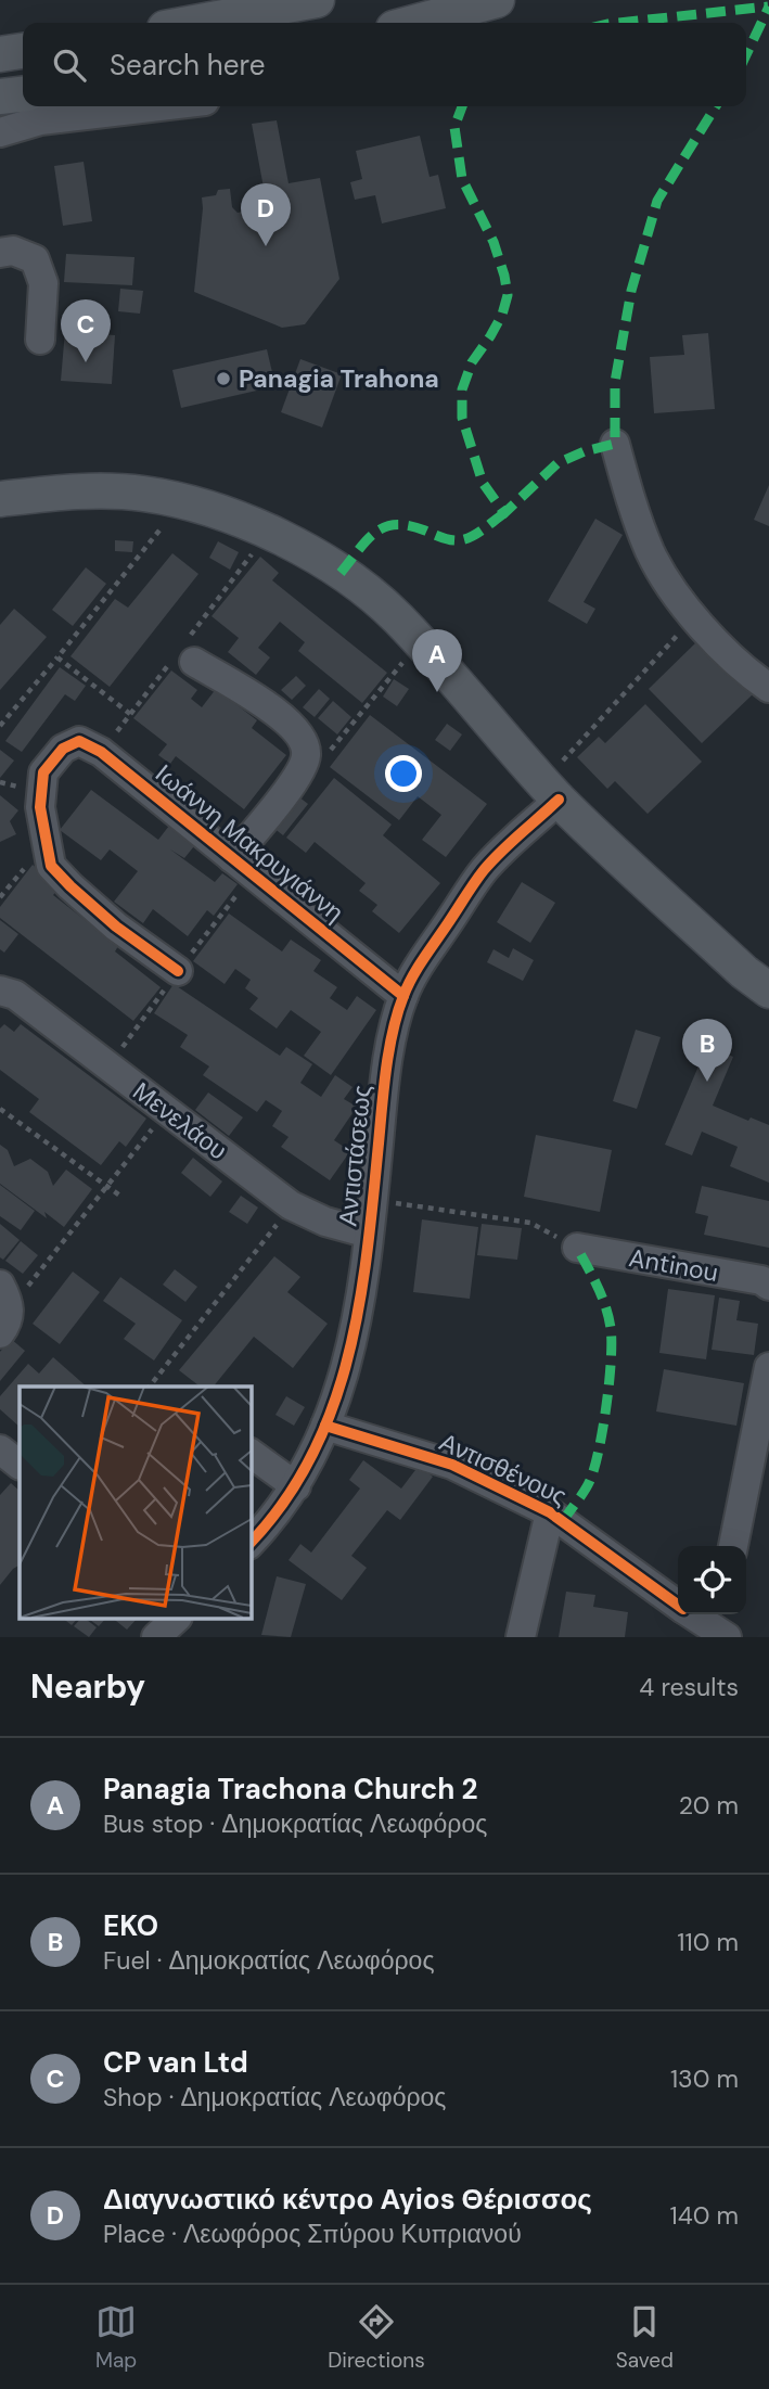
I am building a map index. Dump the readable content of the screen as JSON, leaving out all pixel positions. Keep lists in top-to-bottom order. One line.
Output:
{"streets":{"street":["Ιωάννη Μακρυγιάννη","Μενελάου","Αντιστάσεως","Antinou","Αντισθένους"]},"crossings":[["Ιωάννη Μακρυγιάννη","Αντιστάσεως"],["Μενελάου","Αντιστάσεως"],["Αντιστάσεως","Αντισθένους"]],"places":["Panagia Trahona"],"page":{"search":"Search here","pins":["D","C","A","B"],"heading":["Nearby","4 results"],"list":[{"mark":"A","name":"Panagia Trachona Church 2","note":"Bus stop · Δημοκρατίας Λεωφόρος","value":"20 m"},{"mark":"B","name":"EKO","note":"Fuel · Δημοκρατίας Λεωφόρος","value":"110 m"},{"mark":"C","name":"CP van Ltd","note":"Shop · Δημοκρατίας Λεωφόρος","value":"130 m"},{"mark":"D","name":"Διαγνωστικό κέντρο Αγios Θέρισσος","note":"Place · Λεωφόρος Σπύρου Κυπριανού","value":"140 m"}],"nav":["Map","Directions","Saved"]}}
